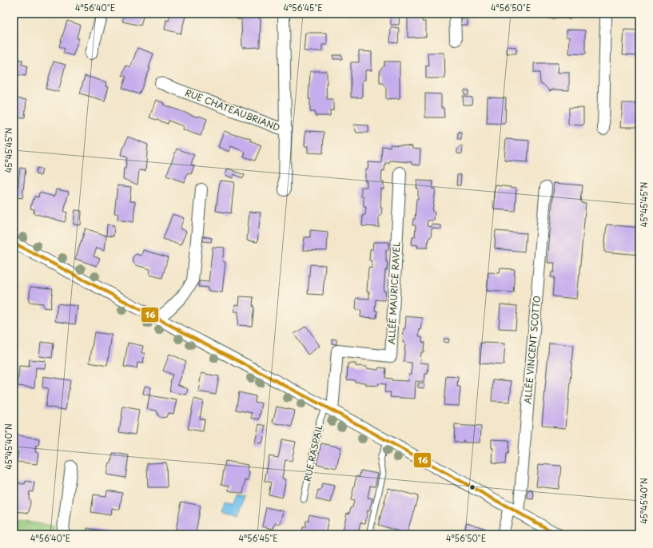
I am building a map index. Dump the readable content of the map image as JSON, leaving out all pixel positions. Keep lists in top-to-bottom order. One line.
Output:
{"streets":{"street":["RUE CHATEAUBRIAND","ALLÉE MAURICE RAVEL","ALLÉE VINCENT SCOTTO"],"lane":["RUE RASPAIL"]},"crossings":[["ALLÉE MAURICE RAVEL","RUE RASPAIL"]],"lines":["transit line 16"],"coordinates":["4°56'40\"E","4°56'45\"E","4°56'50\"E","45°45'45\"N","45°45'40\"N"]}
